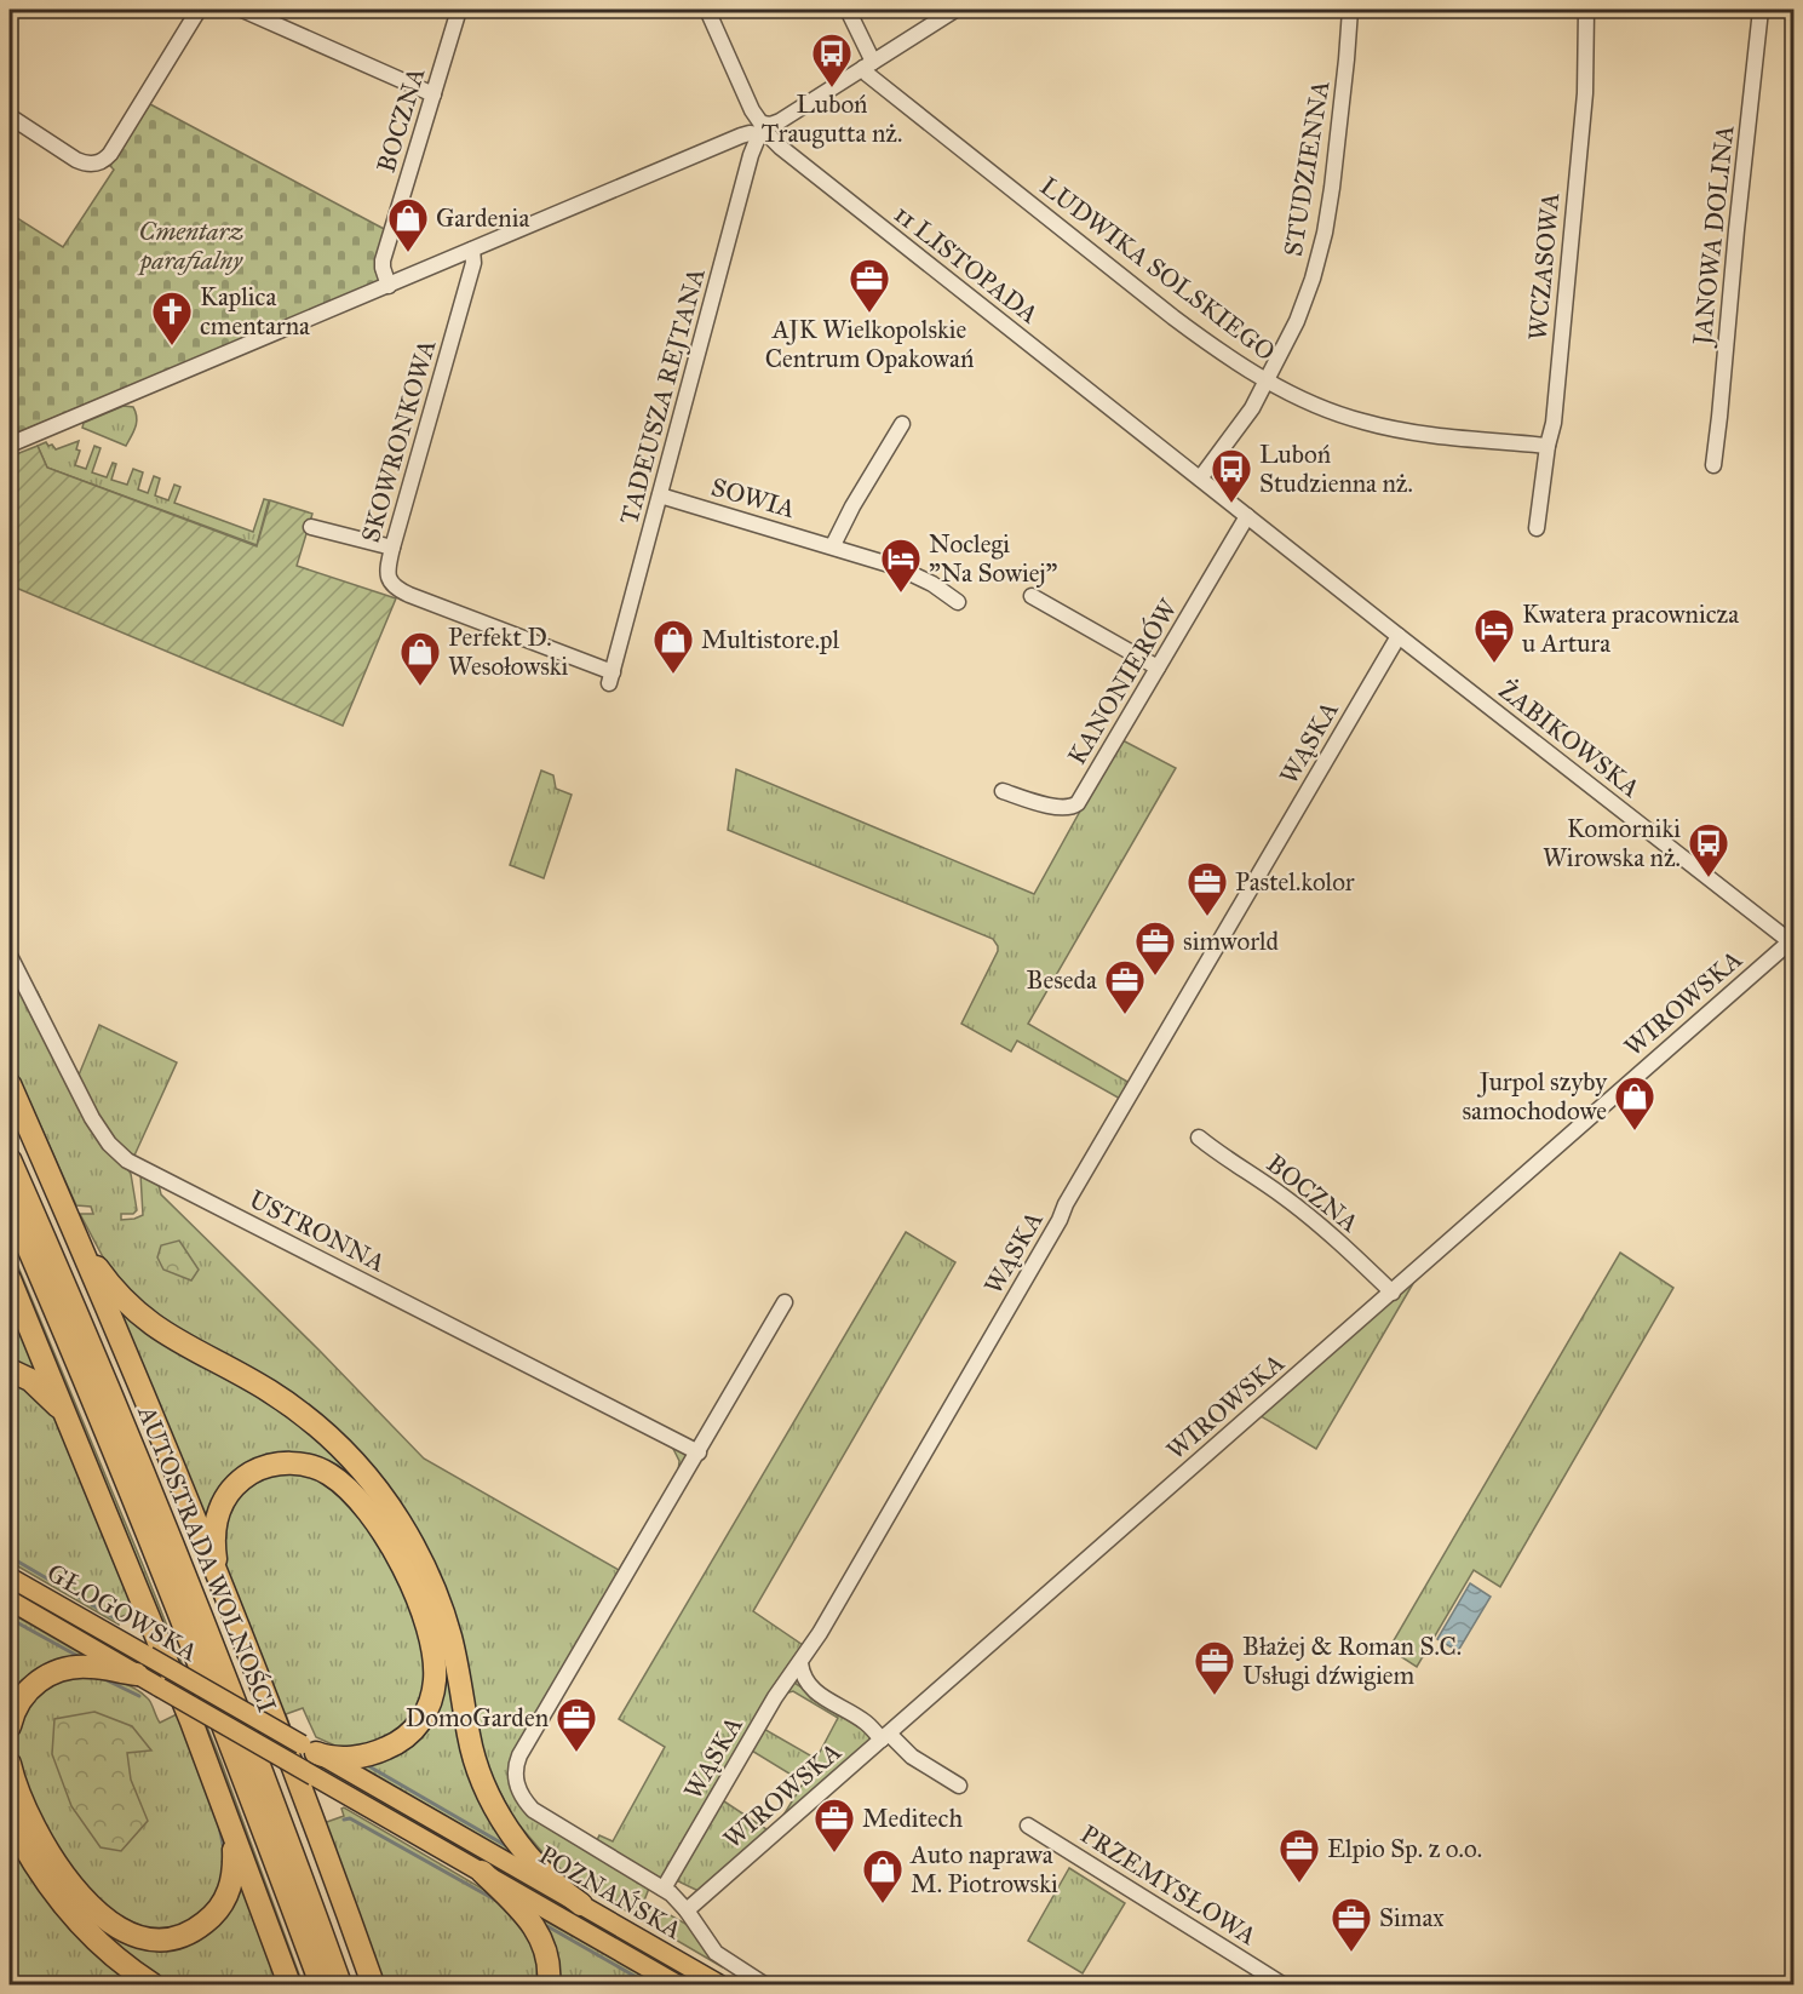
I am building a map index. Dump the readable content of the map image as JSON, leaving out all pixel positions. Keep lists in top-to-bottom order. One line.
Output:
{"streets":{"highway":["AUTOSTRADA WOLNOŚCI"],"main road":["GŁOGOWSKA","POZNAŃSKA"],"street":["BOCZNA","STUDZIENNA","JANOWA DOLINA","11 LISTOPADA","WCZASOWA","LUDWIKA SOLSKIEGO","TADEUSZA REJTANA","SKOWRONKOWA","SOWIA","KANONIERÓW","ŻABIKOWSKA","WĄSKA","WIROWSKA","USTRONNA","PRZEMYSŁOWA"]},"crossings":[["BOCZNA","WIROWSKA"],["STUDZIENNA","11 LISTOPADA"],["STUDZIENNA","LUDWIKA SOLSKIEGO"],["11 LISTOPADA","TADEUSZA REJTANA"],["11 LISTOPADA","KANONIERÓW"],["11 LISTOPADA","ŻABIKOWSKA"],["WCZASOWA","LUDWIKA SOLSKIEGO"],["TADEUSZA REJTANA","SKOWRONKOWA"],["TADEUSZA REJTANA","SOWIA"],["KANONIERÓW","ŻABIKOWSKA"],["ŻABIKOWSKA","WĄSKA"],["ŻABIKOWSKA","WIROWSKA"],["GŁOGOWSKA","POZNAŃSKA"]],"parks":["Cmentarz parafialny"],"places":{"bus stop":["Luboń Traugutta nż.","Luboń Studzienna nż.","Komorniki Wirowska nż."],"shop":["Gardenia","Multistore.pl","Perfekt D. Wesołowski","Jurpol szyby samochodowe","Auto naprawa M. Piotrowski"],"office":["AJK Wielkopolskie Centrum Opakowań","Pastel.kolor","simworld","Beseda","Błażej & Roman S.C. Usługi dźwigiem","DomoGarden","Meditech","Elpio Sp. z o.o.","Simax"],"church":["Kaplica cmentarna"],"hotel":["Noclegi \"Na Sowiej\"","Kwatera pracownicza u Artura"]}}
